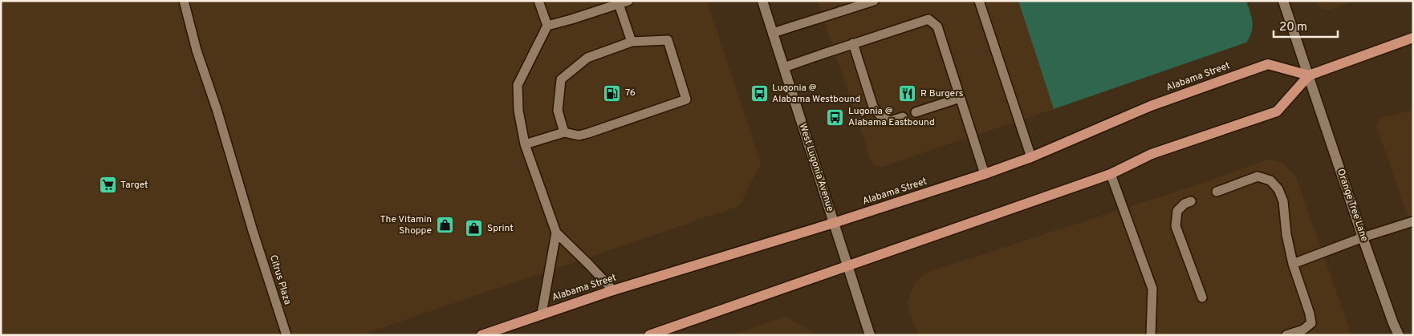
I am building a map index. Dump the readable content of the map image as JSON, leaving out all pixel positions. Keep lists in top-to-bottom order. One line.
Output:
{"streets":{"main road":["Alabama Street"],"street":["West Lugonia Avenue","Orange Tree Lane"],"lane":["Citrus Plaza"]},"crossings":[["Alabama Street","West Lugonia Avenue"],["Alabama Street","Orange Tree Lane"]],"places":{"fuel station":["76"],"bus stop":["Lugonia @ Alabama Westbound","Lugonia @ Alabama Eastbound"],"restaurant":["R Burgers"],"supermarket":["Target"],"shop":["The Vitamin Shoppe","Sprint"]},"scale_bar":"20 m"}
